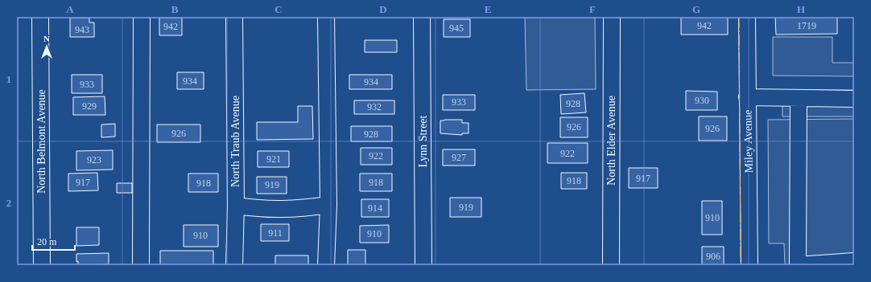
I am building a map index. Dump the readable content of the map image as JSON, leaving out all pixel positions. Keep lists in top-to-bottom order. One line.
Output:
{"streets":{"street":["North Elder Avenue","North Belmont Avenue","North Traub Avenue","Lynn Street","Miley Avenue"]},"house_numbers":["942","1719","942","945","943","934","934","933","930","933","928","929","932","926","926","926","928","922","922","927","921","923","917","918","917","918","918","919","919","914","910","911","910","910","906"],"scale_bar":"20 m","north":"top","grid":{"columns":["A","B","C","D","E","F","G","H"],"rows":["1","2"]}}
